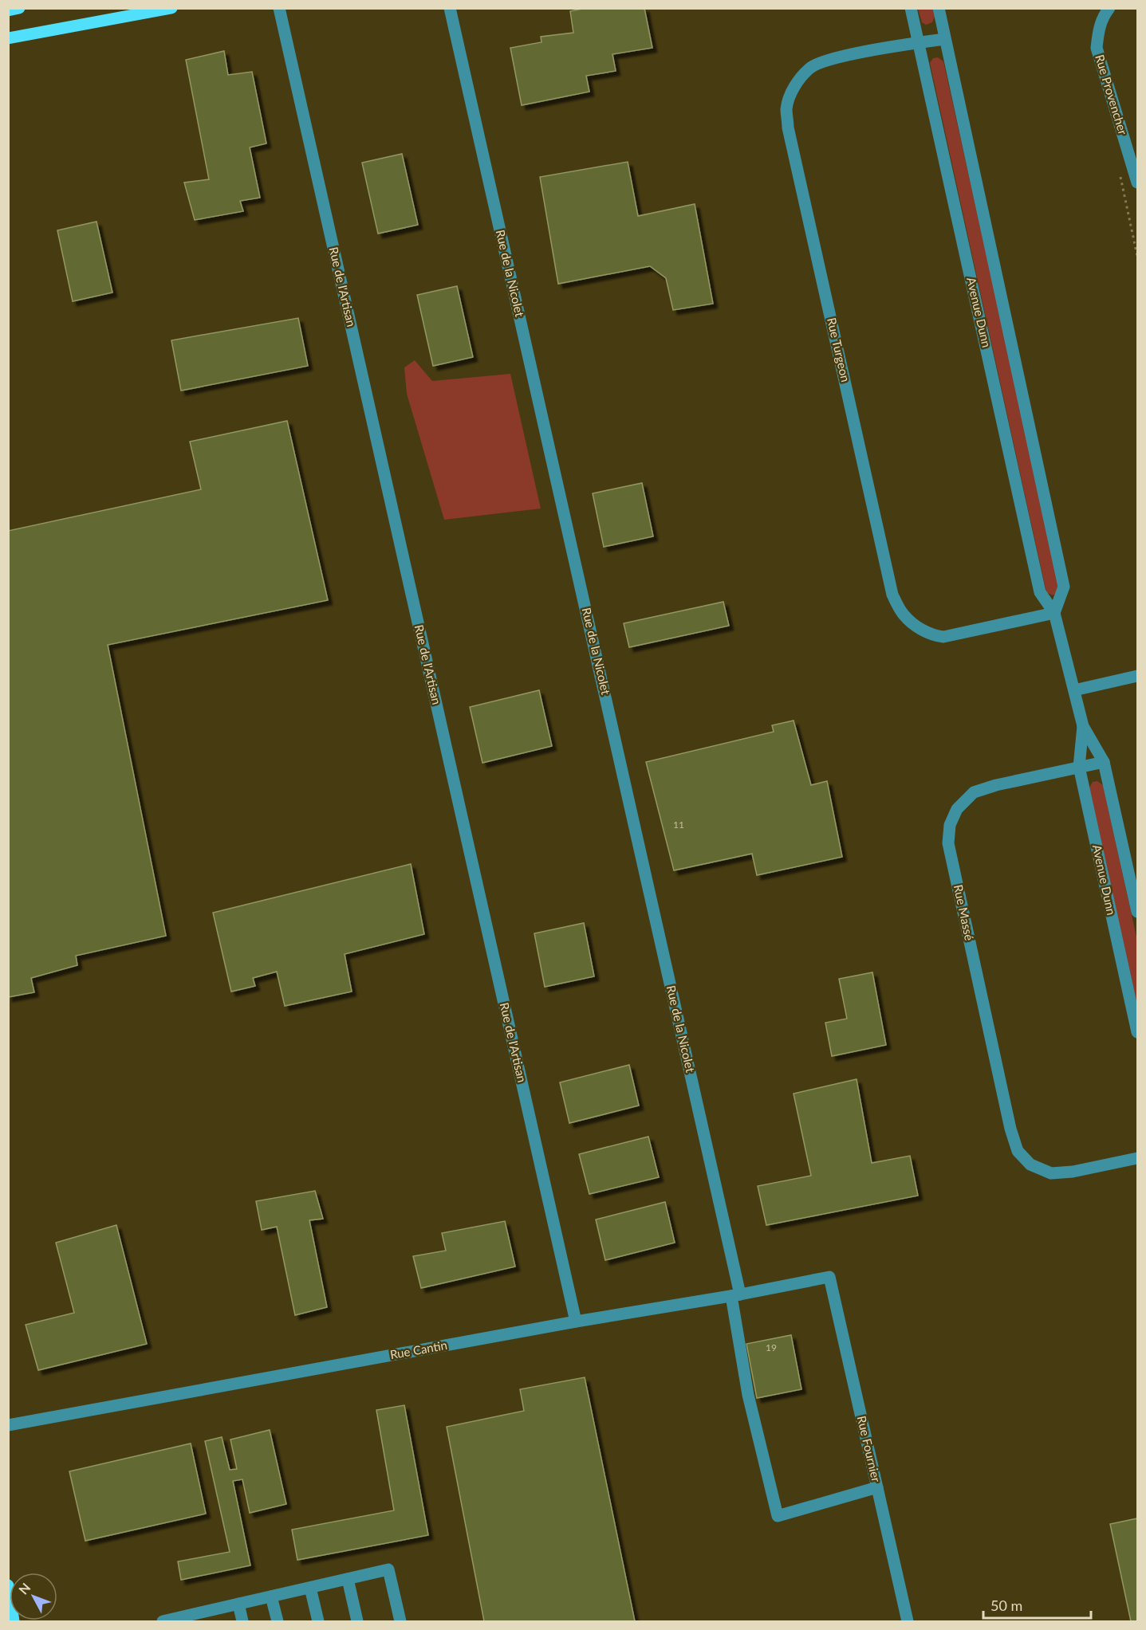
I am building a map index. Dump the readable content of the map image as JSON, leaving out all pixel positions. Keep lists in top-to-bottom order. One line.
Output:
{"streets":{"street":["Rue Provencher","Rue de la Nicolet","Rue de l'Artisan","Avenue Dunn","Rue Turgeon","Rue Massé","Rue Cantin","Rue Fournier"]},"crossings":[["Rue de la Nicolet","Rue Cantin"],["Rue de la Nicolet","Rue Fournier"],["Rue de l'Artisan","Rue Cantin"],["Avenue Dunn","Rue Turgeon"],["Avenue Dunn","Rue Massé"],["Rue Cantin","Rue Fournier"]],"house_numbers":["11","19"],"scale_bar":"50 m","north":"top left"}
